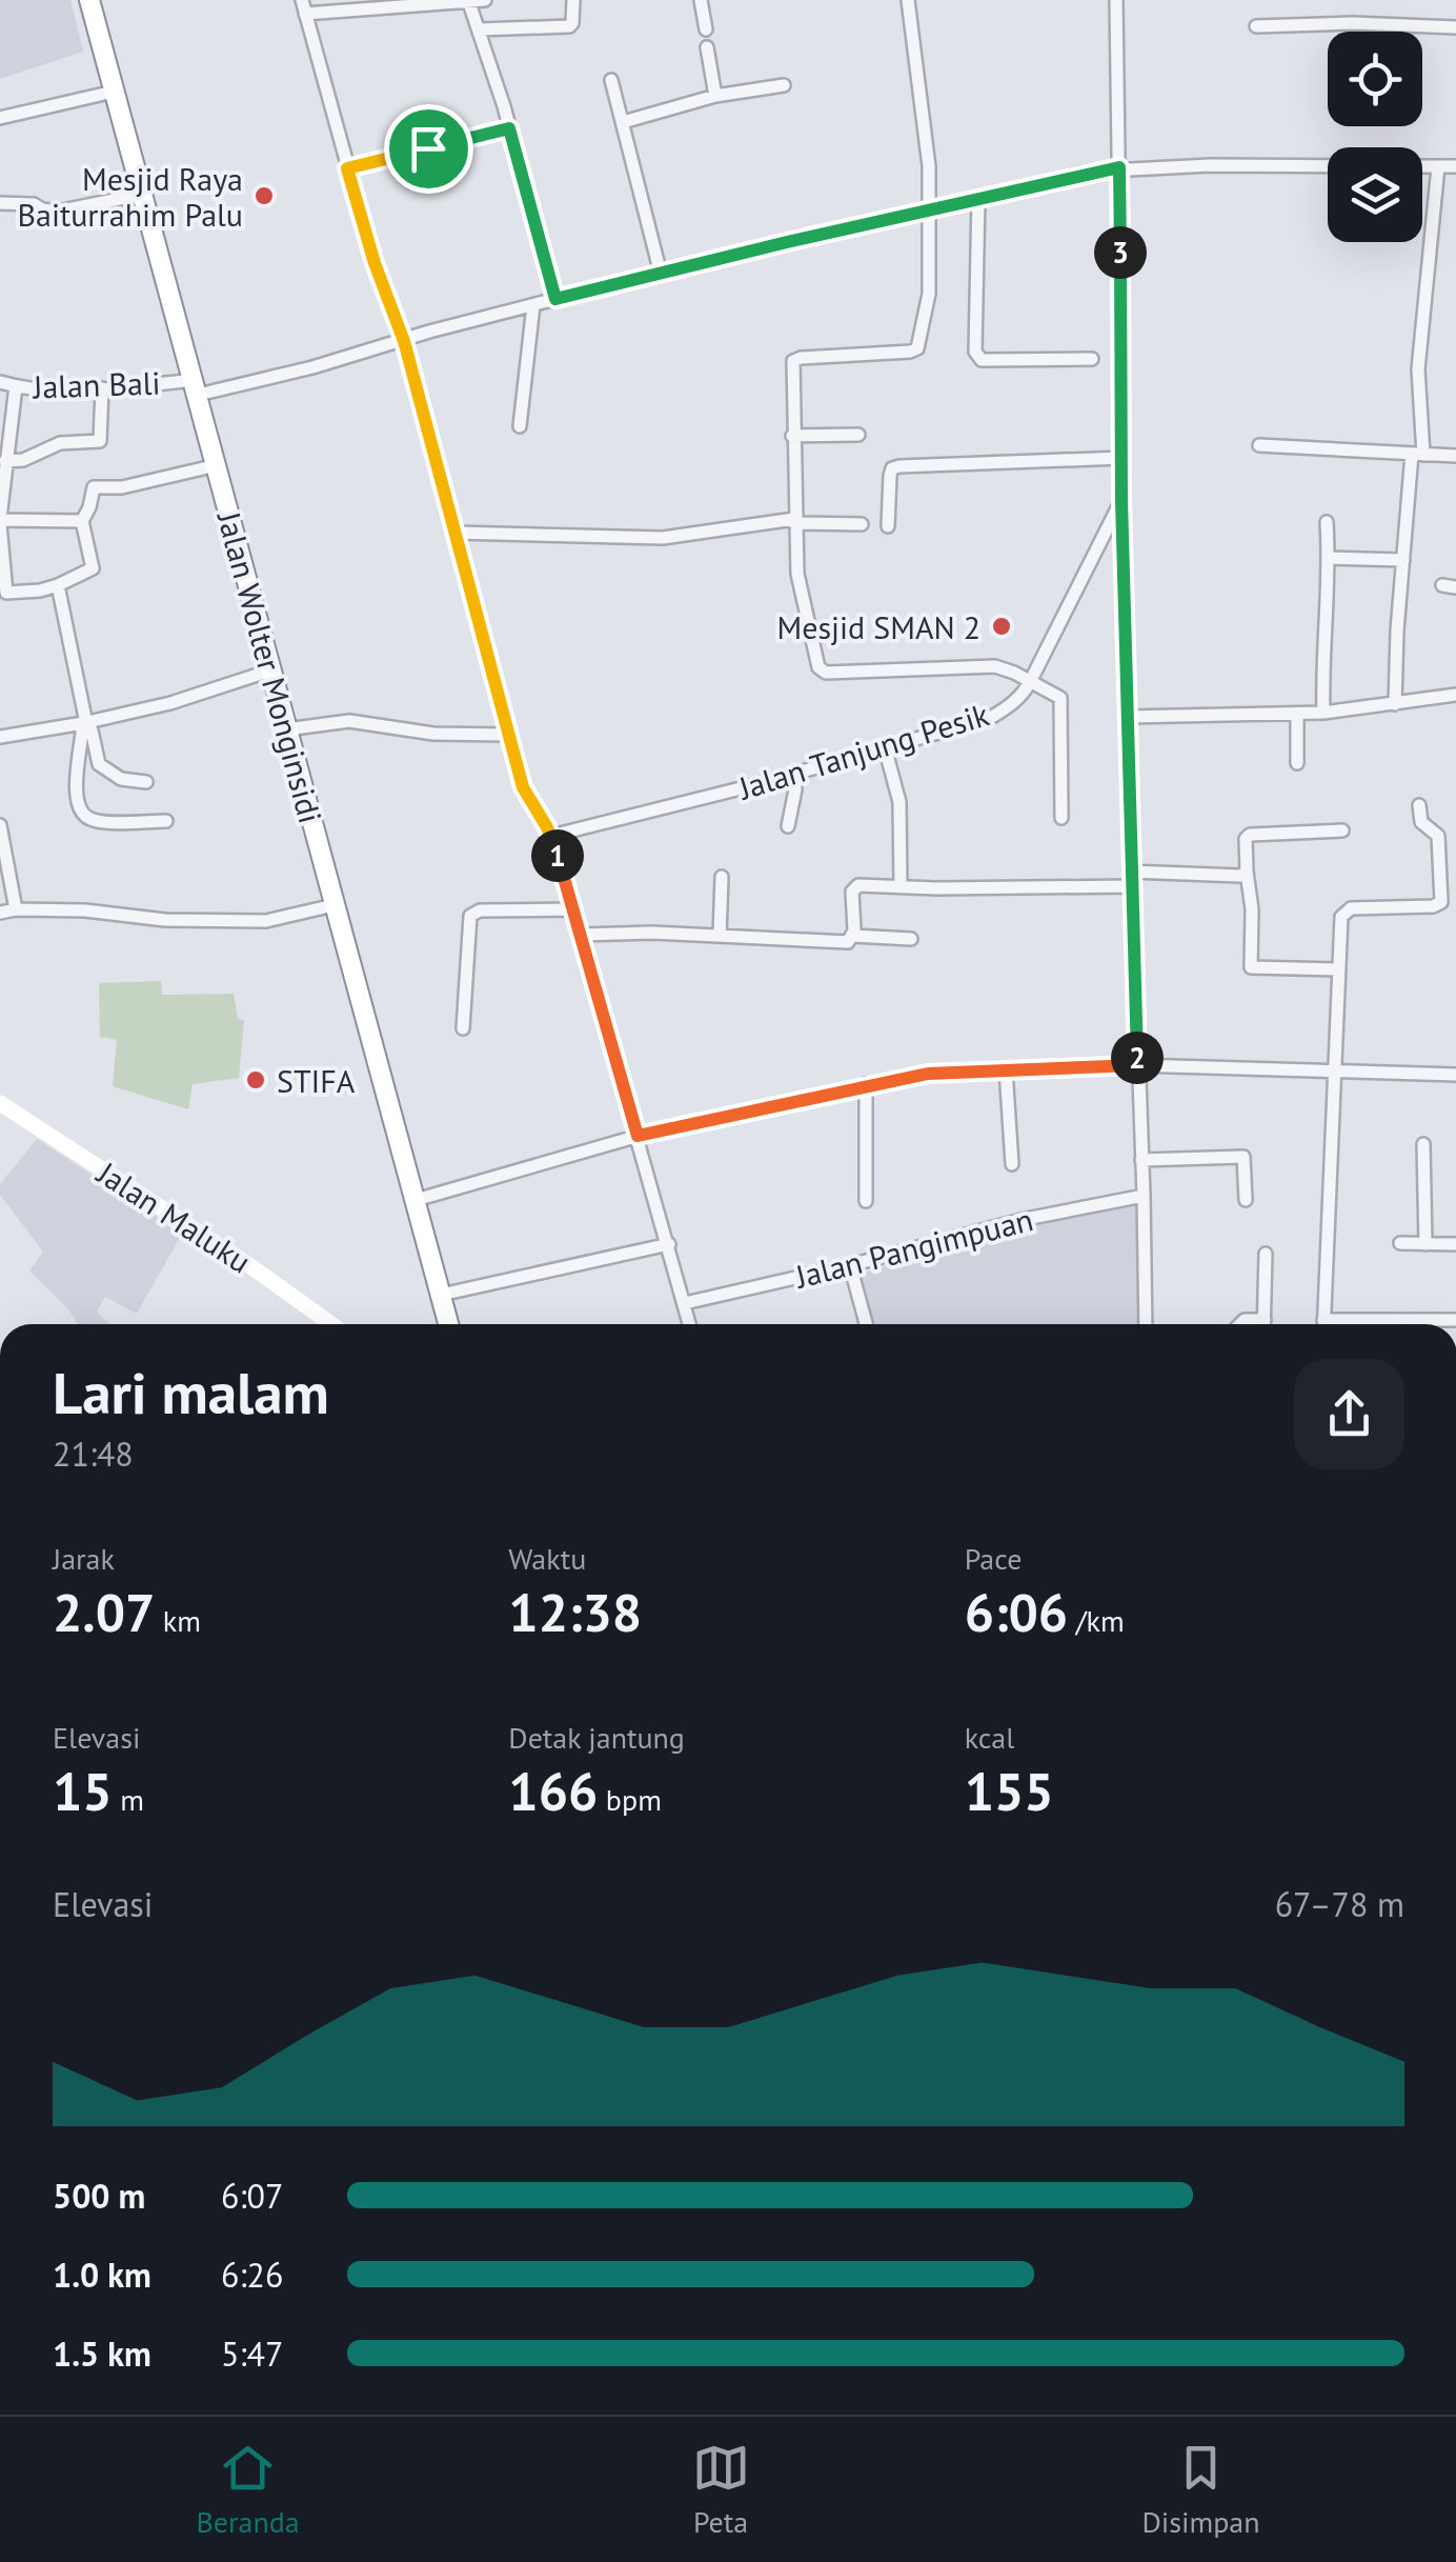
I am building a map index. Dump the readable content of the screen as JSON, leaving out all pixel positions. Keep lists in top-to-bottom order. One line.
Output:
{"streets":{"highway":["Jalan Wolter Monginsidi"],"main road":["Jalan Maluku"],"street":["Jalan Bali","Jalan Tanjung Pesik","Jalan Pangimpuan"]},"crossings":[["Jalan Bali","Jalan Wolter Monginsidi"]],"places":["Mesjid Raya Baiturrahim Palu","Mesjid SMAN 2","STIFA"],"page":{"pins":["3","1","2"],"heading":["Lari malam","21:48"],"stats":[["Jarak","2.07 km"],["Waktu","12:38"],["Pace","6:06 /km"],["Elevasi","15 m"],["Detak jantung","166 bpm"],["kcal","155"]],"chart":["Elevasi","67–78 m"],"list":[{"name":"500 m","note":"6:07"},{"name":"1.0 km","note":"6:26"},{"name":"1.5 km","note":"5:47"}],"tabs":["Beranda","Peta","Disimpan"]}}
